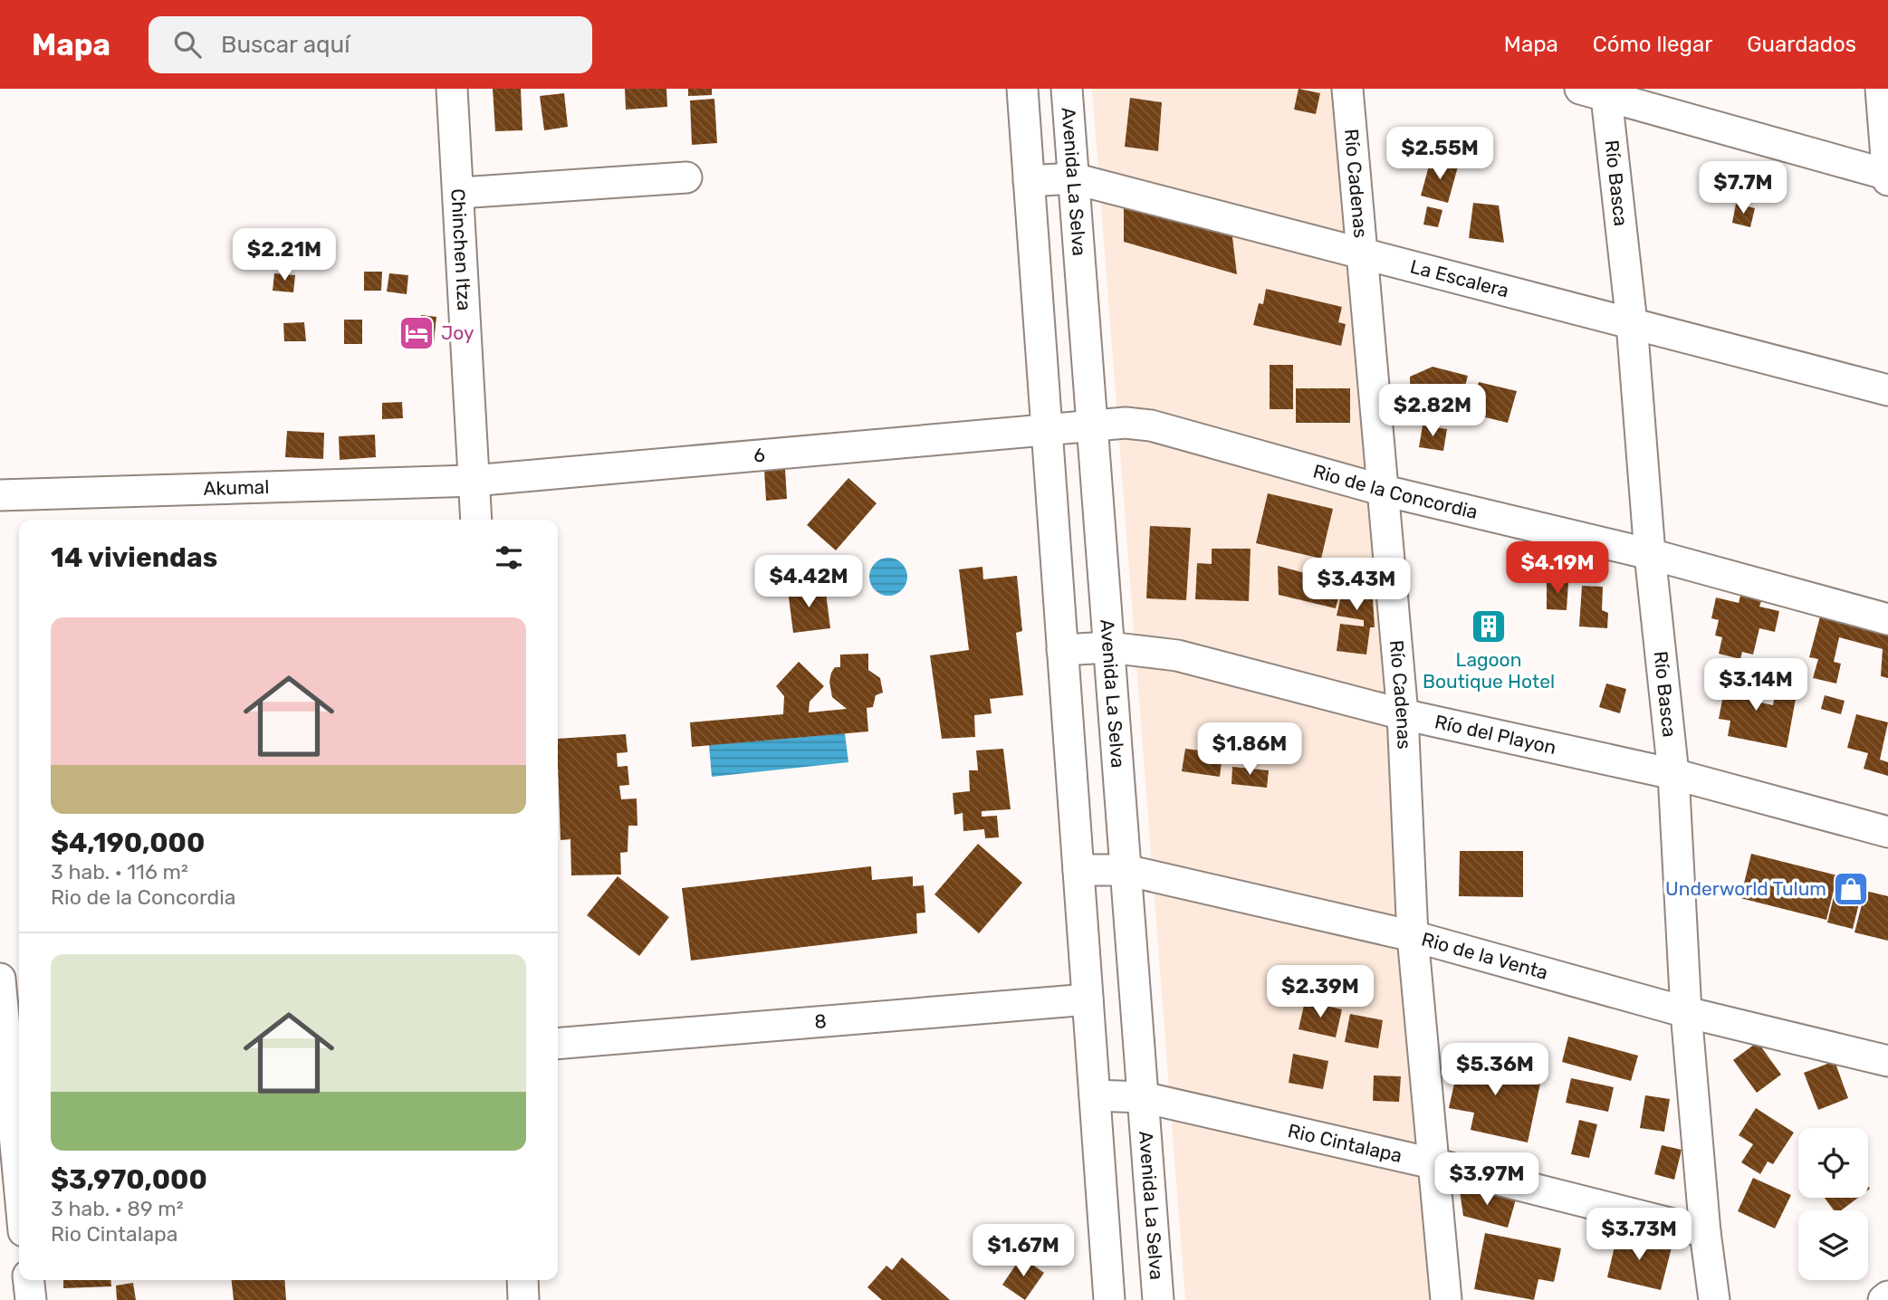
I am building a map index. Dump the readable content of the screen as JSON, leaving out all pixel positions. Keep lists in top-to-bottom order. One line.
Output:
{"streets":{"street":["Avenida La Selva","Río Cadenas","Río Basca","Chinchen Itza","La Escalera","6","Akumal","Rio de la Concordia","Río del Playon","Rio de la Venta","8","Rio Cintalapa"]},"crossings":[["Avenida La Selva","La Escalera"],["Avenida La Selva","Rio de la Concordia"],["Avenida La Selva","Río del Playon"],["Avenida La Selva","Rio de la Venta"],["Avenida La Selva","Rio Cintalapa"],["Río Cadenas","La Escalera"],["Río Cadenas","Rio de la Concordia"],["Río Cadenas","Río del Playon"],["Río Cadenas","Rio de la Venta"],["Río Cadenas","Rio Cintalapa"],["Río Basca","La Escalera"],["Río Basca","Rio de la Concordia"],["Río Basca","Río del Playon"],["Río Basca","Rio de la Venta"],["Río Basca","Rio Cintalapa"],["Chinchen Itza","6"],["Chinchen Itza","Akumal"],["6","Akumal"],["6","Rio de la Concordia"]],"places":{"hotel":["Joy"],"building":["Lagoon Boutique Hotel"],"shop":["Underworld Tulum"]},"page":{"header":"Mapa","search":"Buscar aquí","nav":["Mapa","Cómo llegar","Guardados"],"price":["$2.55M","$7.7M","$2.21M","$2.82M","$4.19M","$4.42M","$3.43M","$3.14M","$1.86M","$2.39M","$5.36M","$3.97M","$3.73M","$1.67M"],"heading":"14 viviendas","list":[{"name":"$4,190,000","note":"3 hab. · 116 m² · Rio de la Concordia"},{"name":"$3,970,000","note":"3 hab. · 89 m² · Rio Cintalapa"}]}}
